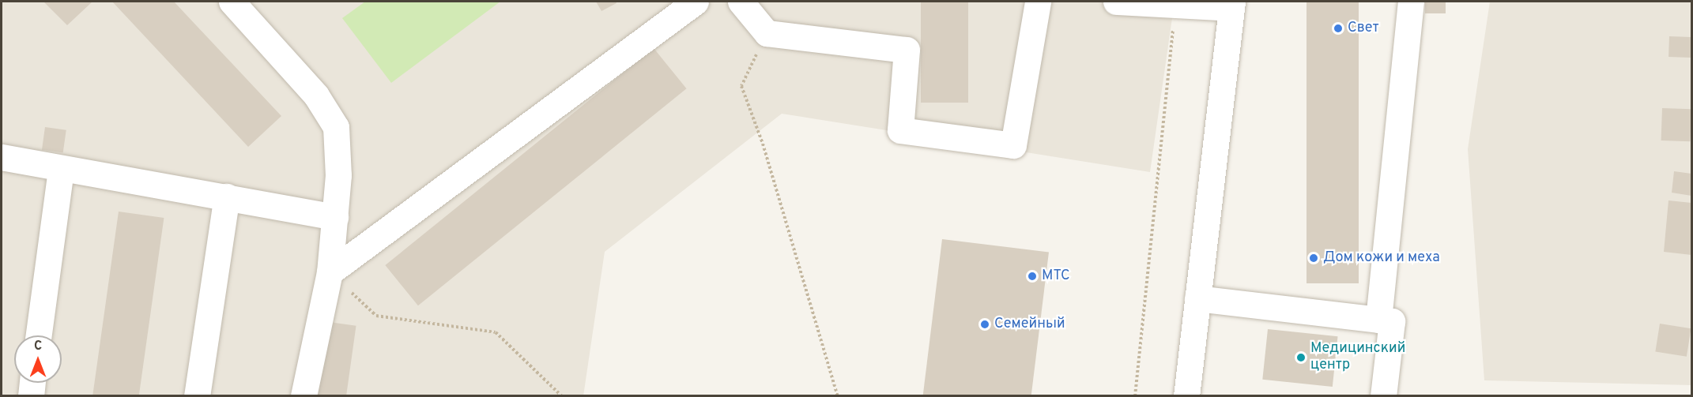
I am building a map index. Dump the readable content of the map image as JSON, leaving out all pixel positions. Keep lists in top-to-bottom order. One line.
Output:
{"places":["Свет","Дом кожи и меха","МТС","Семейный","Медицинский центр"],"north":"top"}
